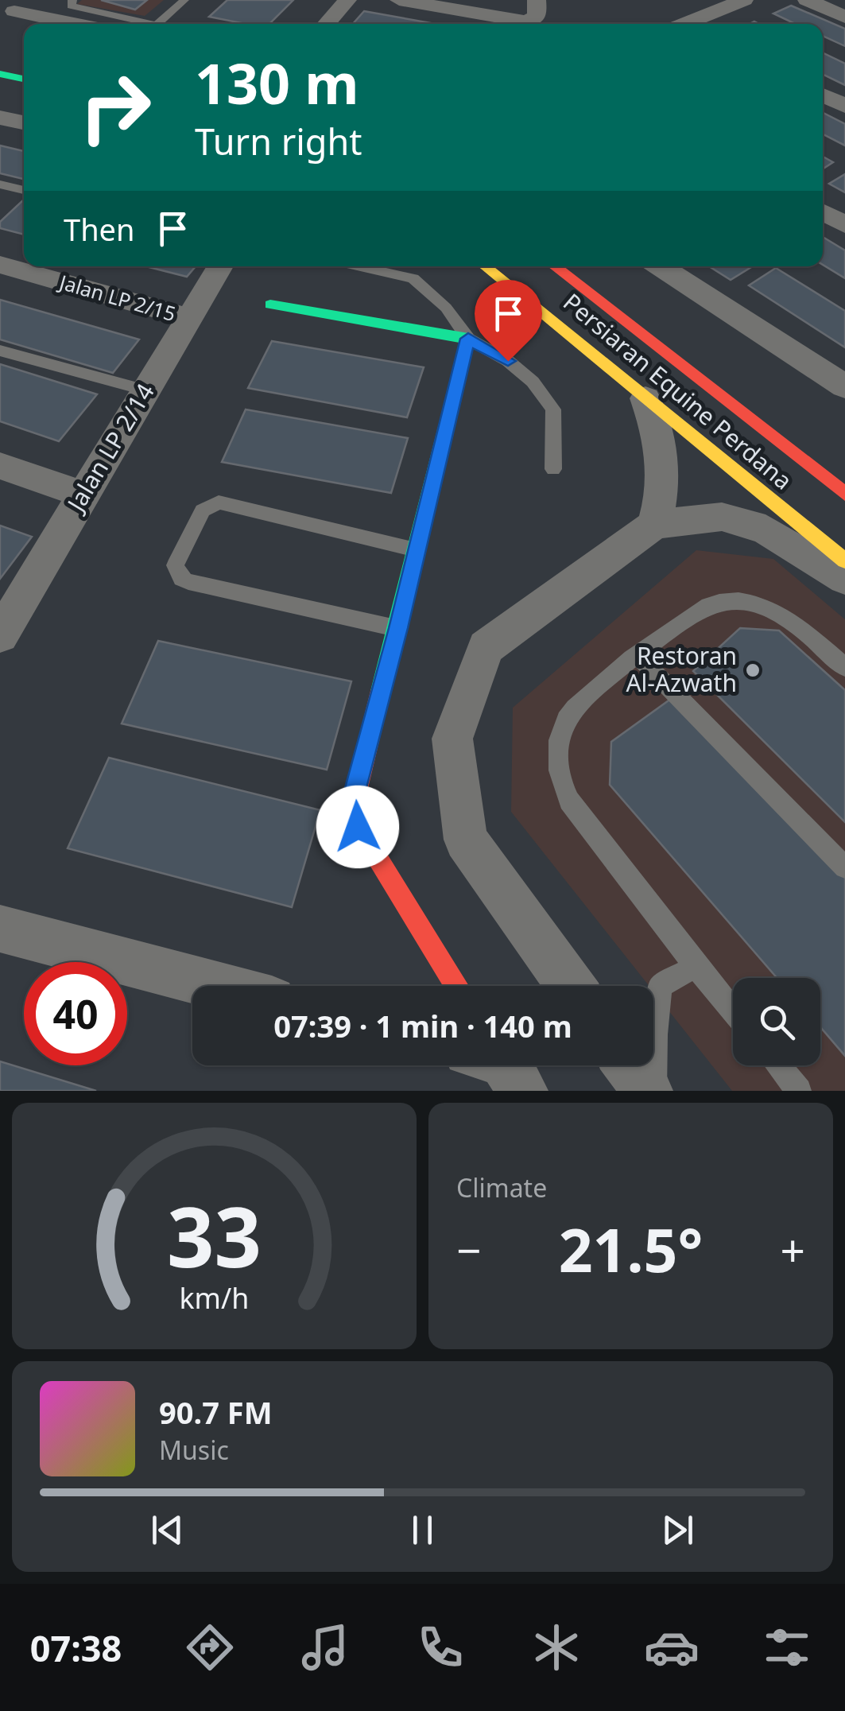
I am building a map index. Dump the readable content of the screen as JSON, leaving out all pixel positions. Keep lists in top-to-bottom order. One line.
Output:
{"streets":{"street":["Jalan LP 2/15","Persiaran Equine Perdana","Jalan LP 2/14"]},"crossings":[["Jalan LP 2/15","Jalan LP 2/14"]],"places":["Restoran Al-Azwath"],"page":{"turn":["130 m","Turn right"],"then":"Then","limit":"40","trip":"07:39 · 1 min · 140 m","tile":"Climate","heat":["−","21.5°","+"],"song":["90.7 FM","Music"],"tabs":"07:38","gauge":["33","km/h"]}}
